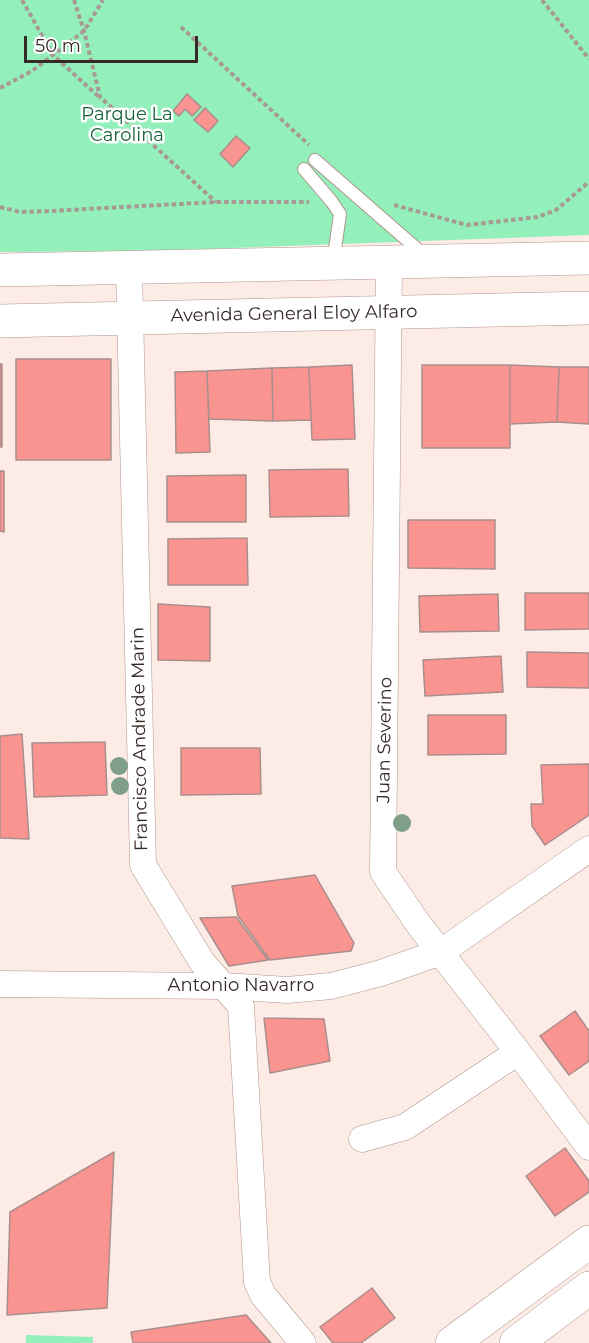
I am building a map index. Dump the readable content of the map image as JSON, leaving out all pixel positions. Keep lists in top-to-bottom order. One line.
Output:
{"streets":{"main road":["Avenida General Eloy Alfaro"],"street":["Francisco Andrade Marin","Juan Severino","Antonio Navarro"]},"crossings":[["Avenida General Eloy Alfaro","Francisco Andrade Marin"],["Avenida General Eloy Alfaro","Juan Severino"],["Francisco Andrade Marin","Antonio Navarro"],["Juan Severino","Antonio Navarro"]],"parks":["Parque La Carolina"],"scale_bar":"50 m"}
